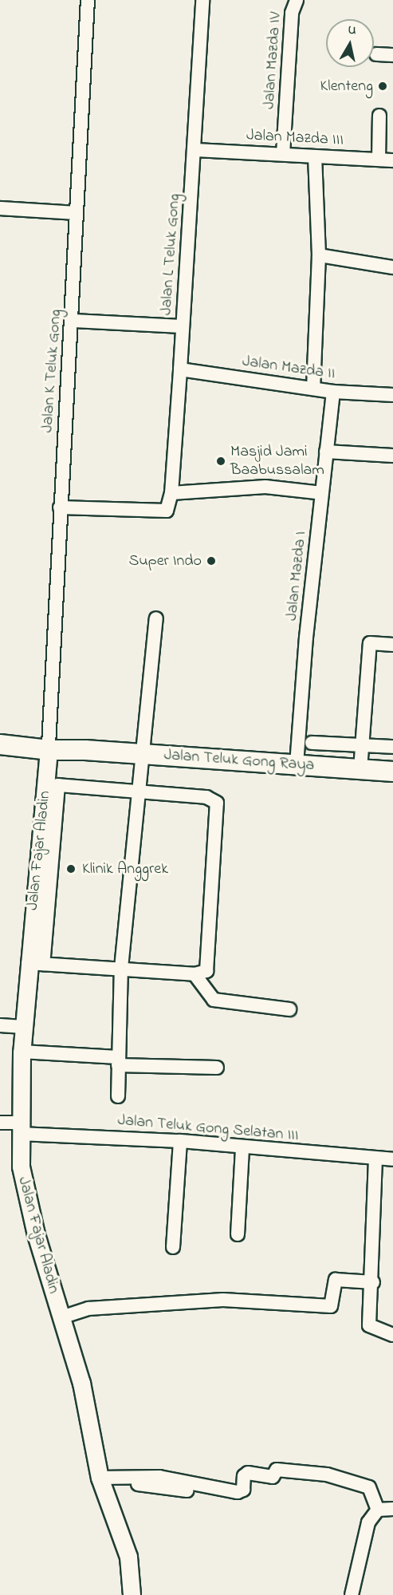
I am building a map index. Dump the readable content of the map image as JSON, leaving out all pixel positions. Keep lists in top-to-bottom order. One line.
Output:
{"streets":{"main road":["Jalan Teluk Gong Raya"],"street":["Jalan Mazda IV","Jalan Mazda III","Jalan L Teluk Gong","Jalan Mazda II","Jalan K Teluk Gong","Jalan Mazda I","Jalan Fajar Aladin","Jalan Teluk Gong Selatan III"]},"crossings":[["Jalan Mazda IV","Jalan Mazda III"],["Jalan Mazda III","Jalan L Teluk Gong"],["Jalan L Teluk Gong","Jalan Mazda II"],["Jalan L Teluk Gong","Jalan K Teluk Gong"],["Jalan Mazda II","Jalan Mazda I"],["Jalan K Teluk Gong","Jalan Teluk Gong Raya"],["Jalan K Teluk Gong","Jalan Fajar Aladin"],["Jalan Mazda I","Jalan Teluk Gong Raya"],["Jalan Teluk Gong Raya","Jalan Fajar Aladin"],["Jalan Fajar Aladin","Jalan Teluk Gong Selatan III"]],"places":["Klenteng","Masjid Jami Baabussalam","Super Indo","Klinik Anggrek"],"north":"top"}
